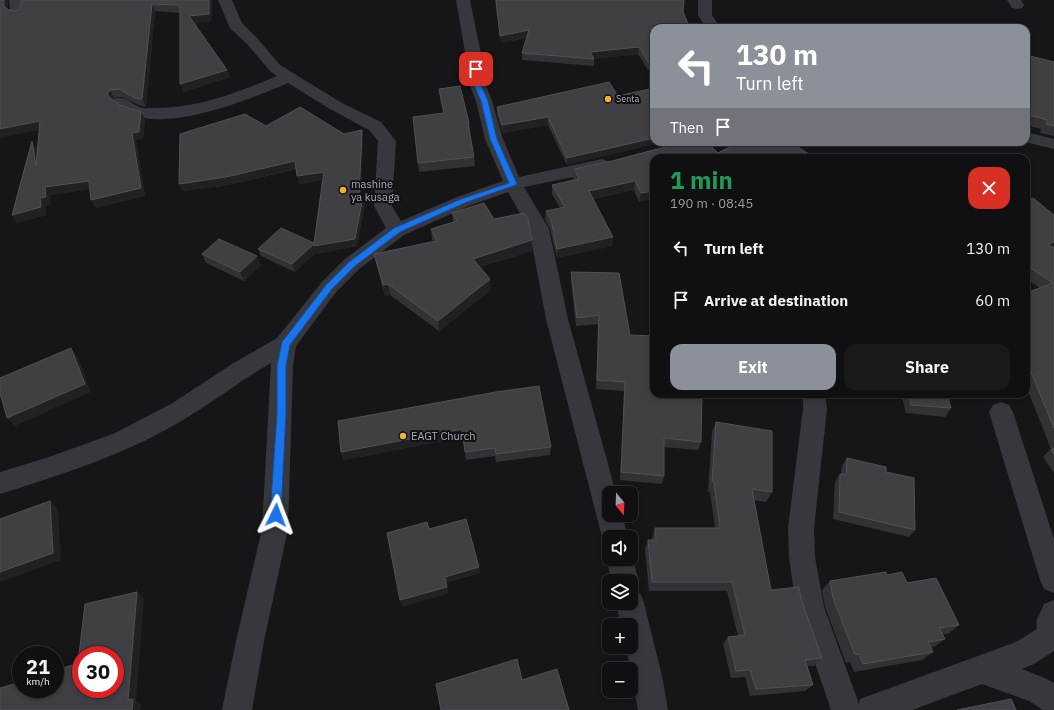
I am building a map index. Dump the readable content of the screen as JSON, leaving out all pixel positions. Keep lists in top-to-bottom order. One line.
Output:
{"places":["Senta","mashine ya kusaga","EAGT Church"],"north":"bottom","page":{"turn":["130 m","Turn left"],"then":"Then","heading":["1 min","190 m · 08:45"],"list":[{"name":"Turn left","value":"130 m"},{"name":"Arrive at destination","value":"60 m"}],"buttons":["Exit","Share"],"map_buttons":["+","−"],"speed":"21 km/h","limit":"30"}}
